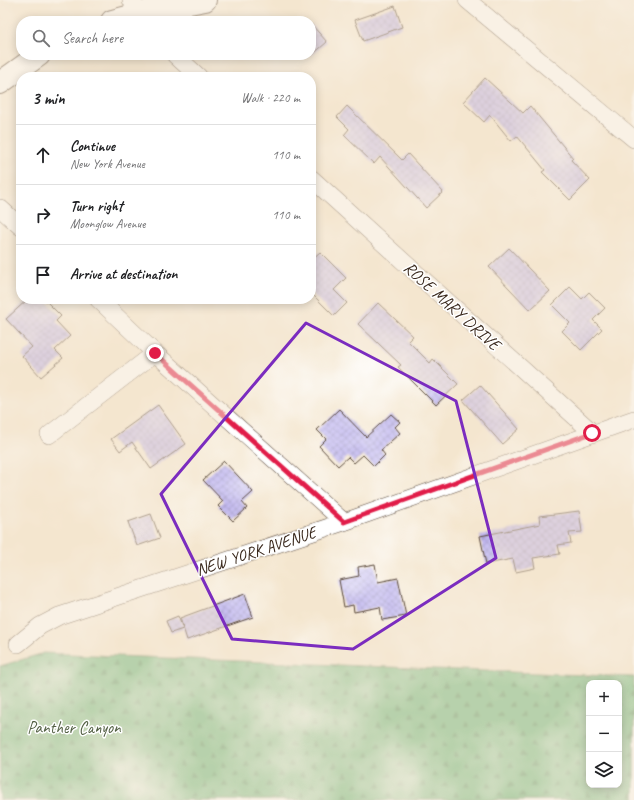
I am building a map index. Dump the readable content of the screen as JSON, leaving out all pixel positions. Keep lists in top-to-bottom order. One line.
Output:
{"streets":{"street":["ROSE MARY DRIVE","NEW YORK AVENUE"]},"crossings":[["ROSE MARY DRIVE","NEW YORK AVENUE"]],"parks":["Panther Canyon"],"page":{"search":"Search here","heading":["3 min","Walk · 220 m"],"list":[["Continue","New York Avenue","110 m"],["Turn right","Moonglow Avenue","110 m"],"Arrive at destination"],"map_buttons":["+","−"]}}
